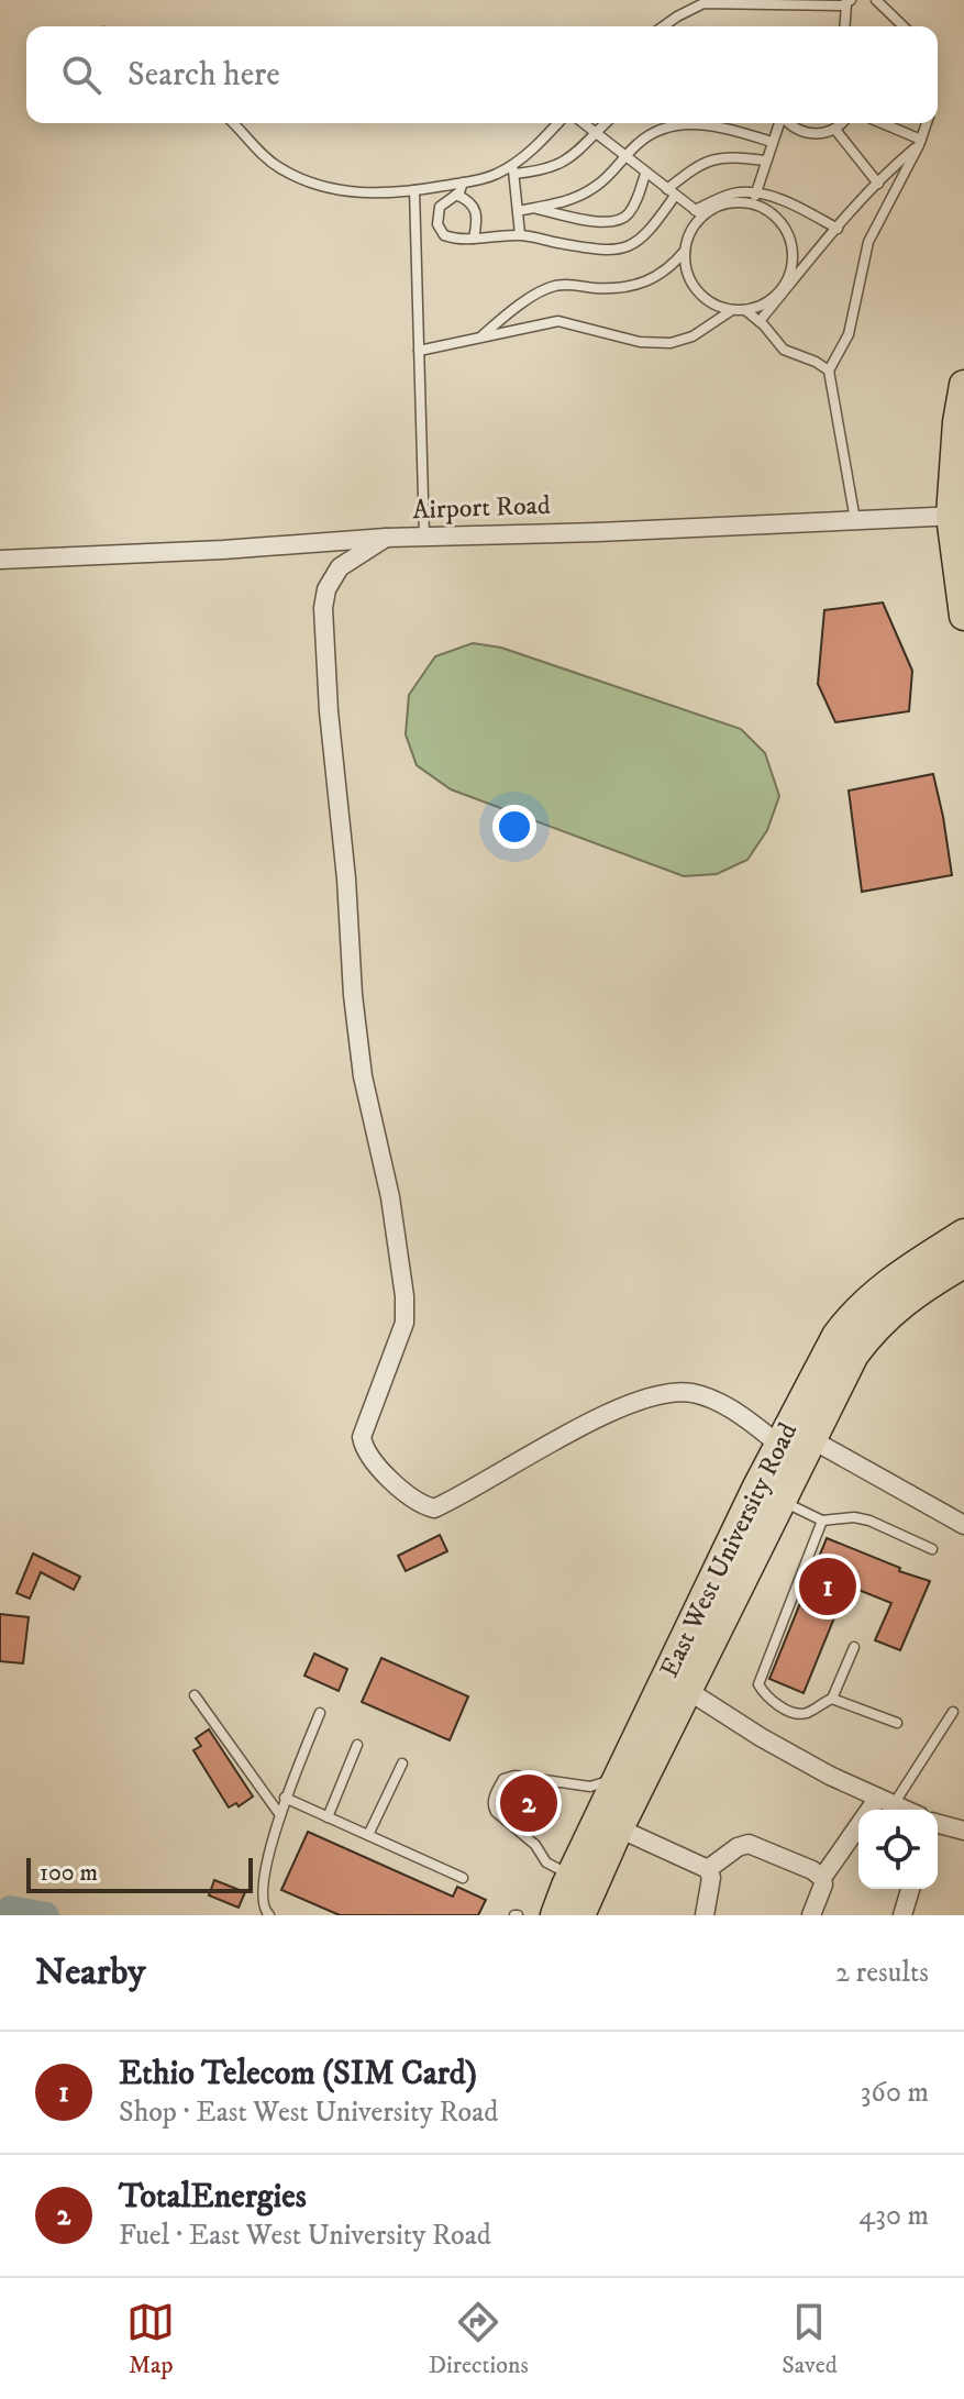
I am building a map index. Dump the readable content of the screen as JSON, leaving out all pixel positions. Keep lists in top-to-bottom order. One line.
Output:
{"streets":{"main road":["East West University Road"],"street":["Airport Road"]},"scale_bar":"100 m","page":{"search":"Search here","pins":["1","2"],"scale":"100 m","heading":["Nearby","2 results"],"list":[{"mark":"1","name":"Ethio Telecom (SIM Card)","note":"Shop · East West University Road","value":"360 m"},{"mark":"2","name":"TotalEnergies","note":"Fuel · East West University Road","value":"430 m"}],"nav":["Map","Directions","Saved"]}}
